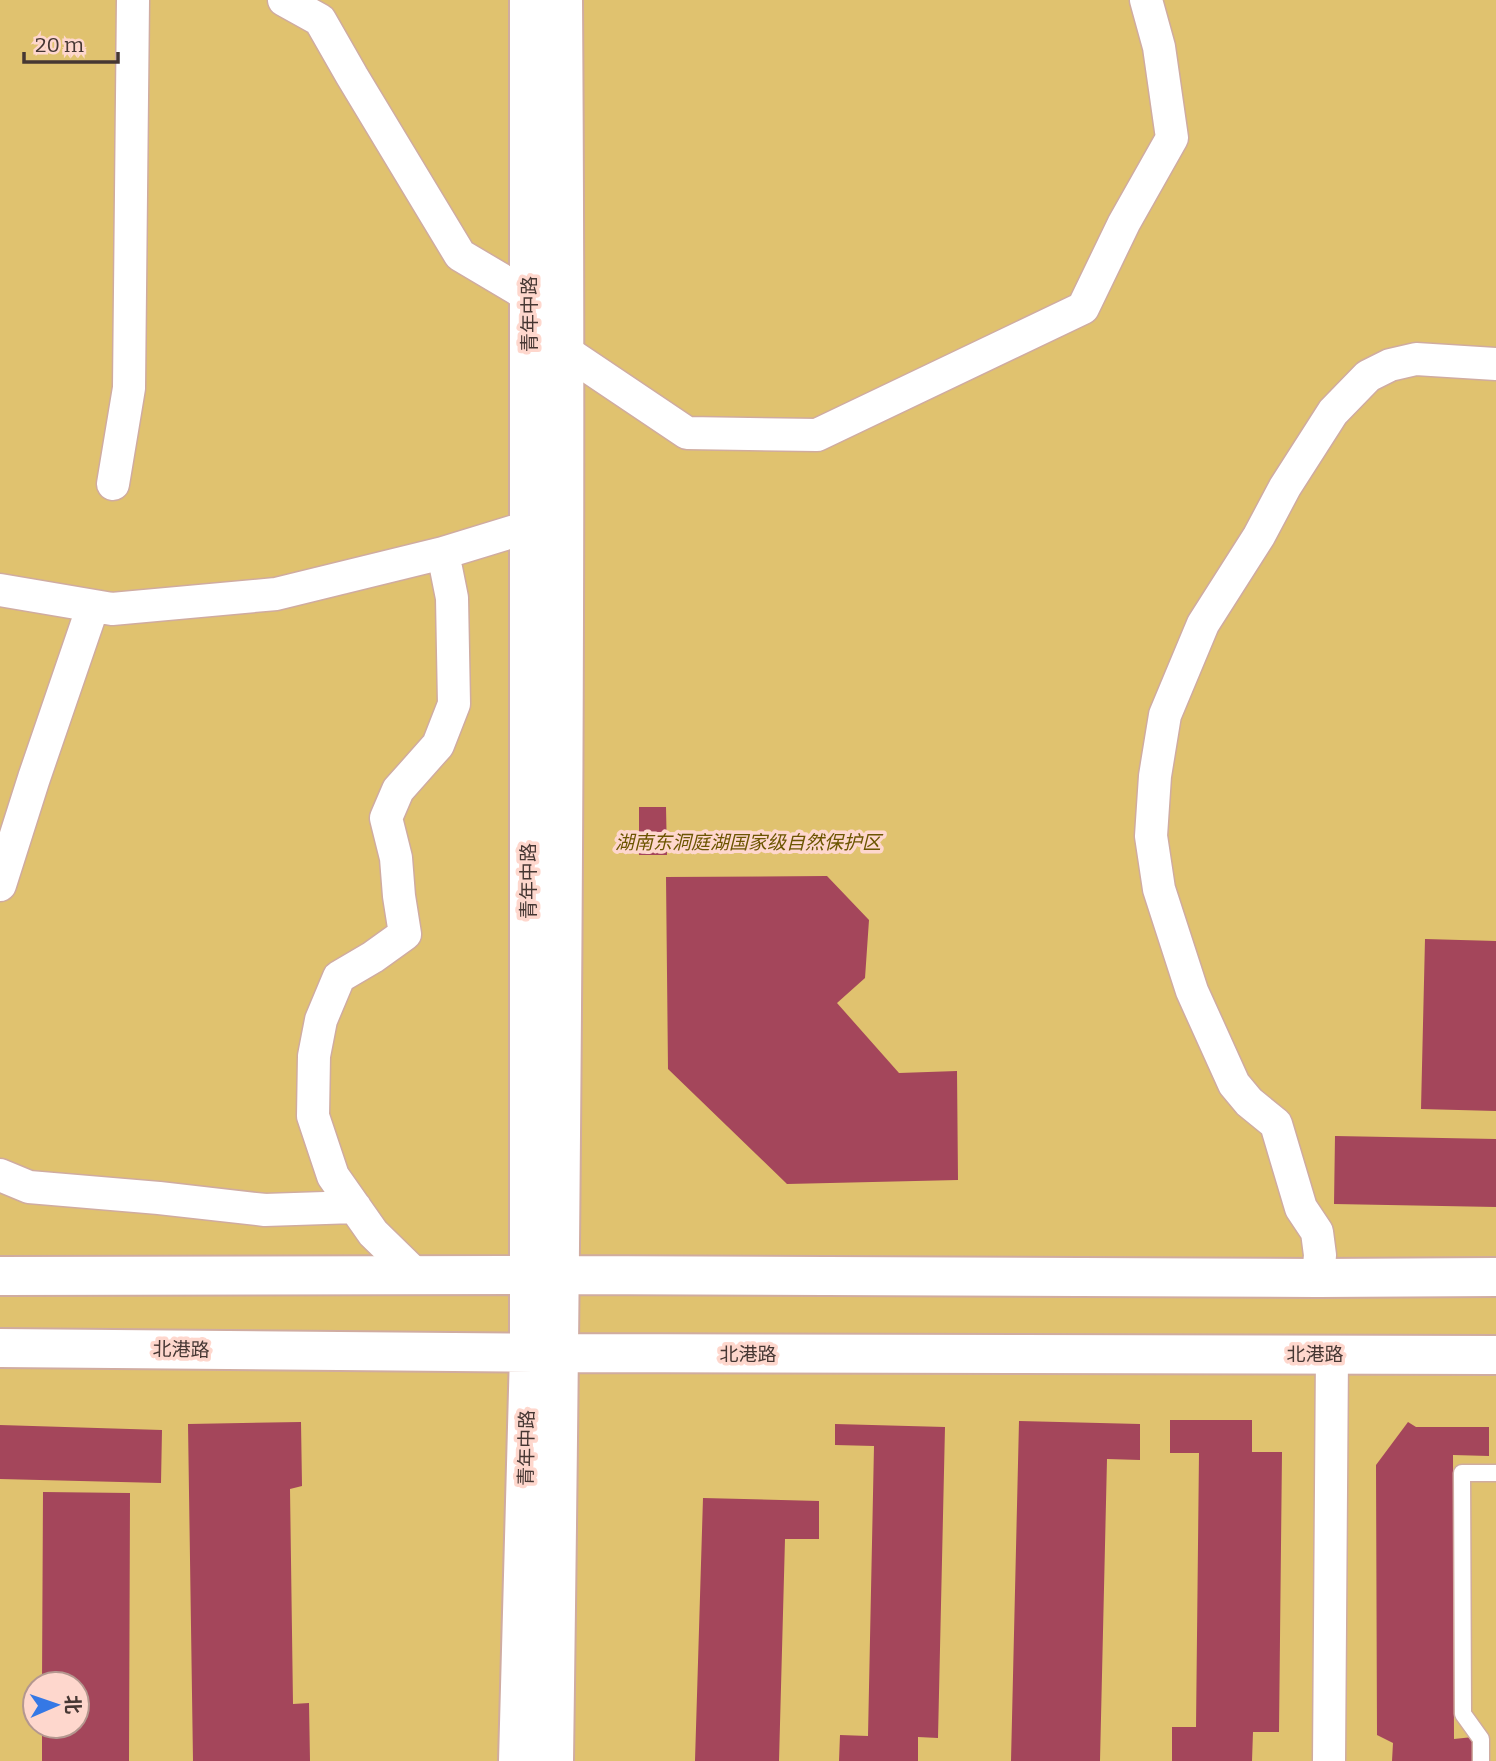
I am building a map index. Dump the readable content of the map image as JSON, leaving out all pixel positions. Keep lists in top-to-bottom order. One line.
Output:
{"streets":{"main road":["青年中路","北港路"]},"crossings":[["青年中路","北港路"]],"parks":["湖南东洞庭湖国家级自然保护区"],"scale_bar":"20 m","north":"right"}
